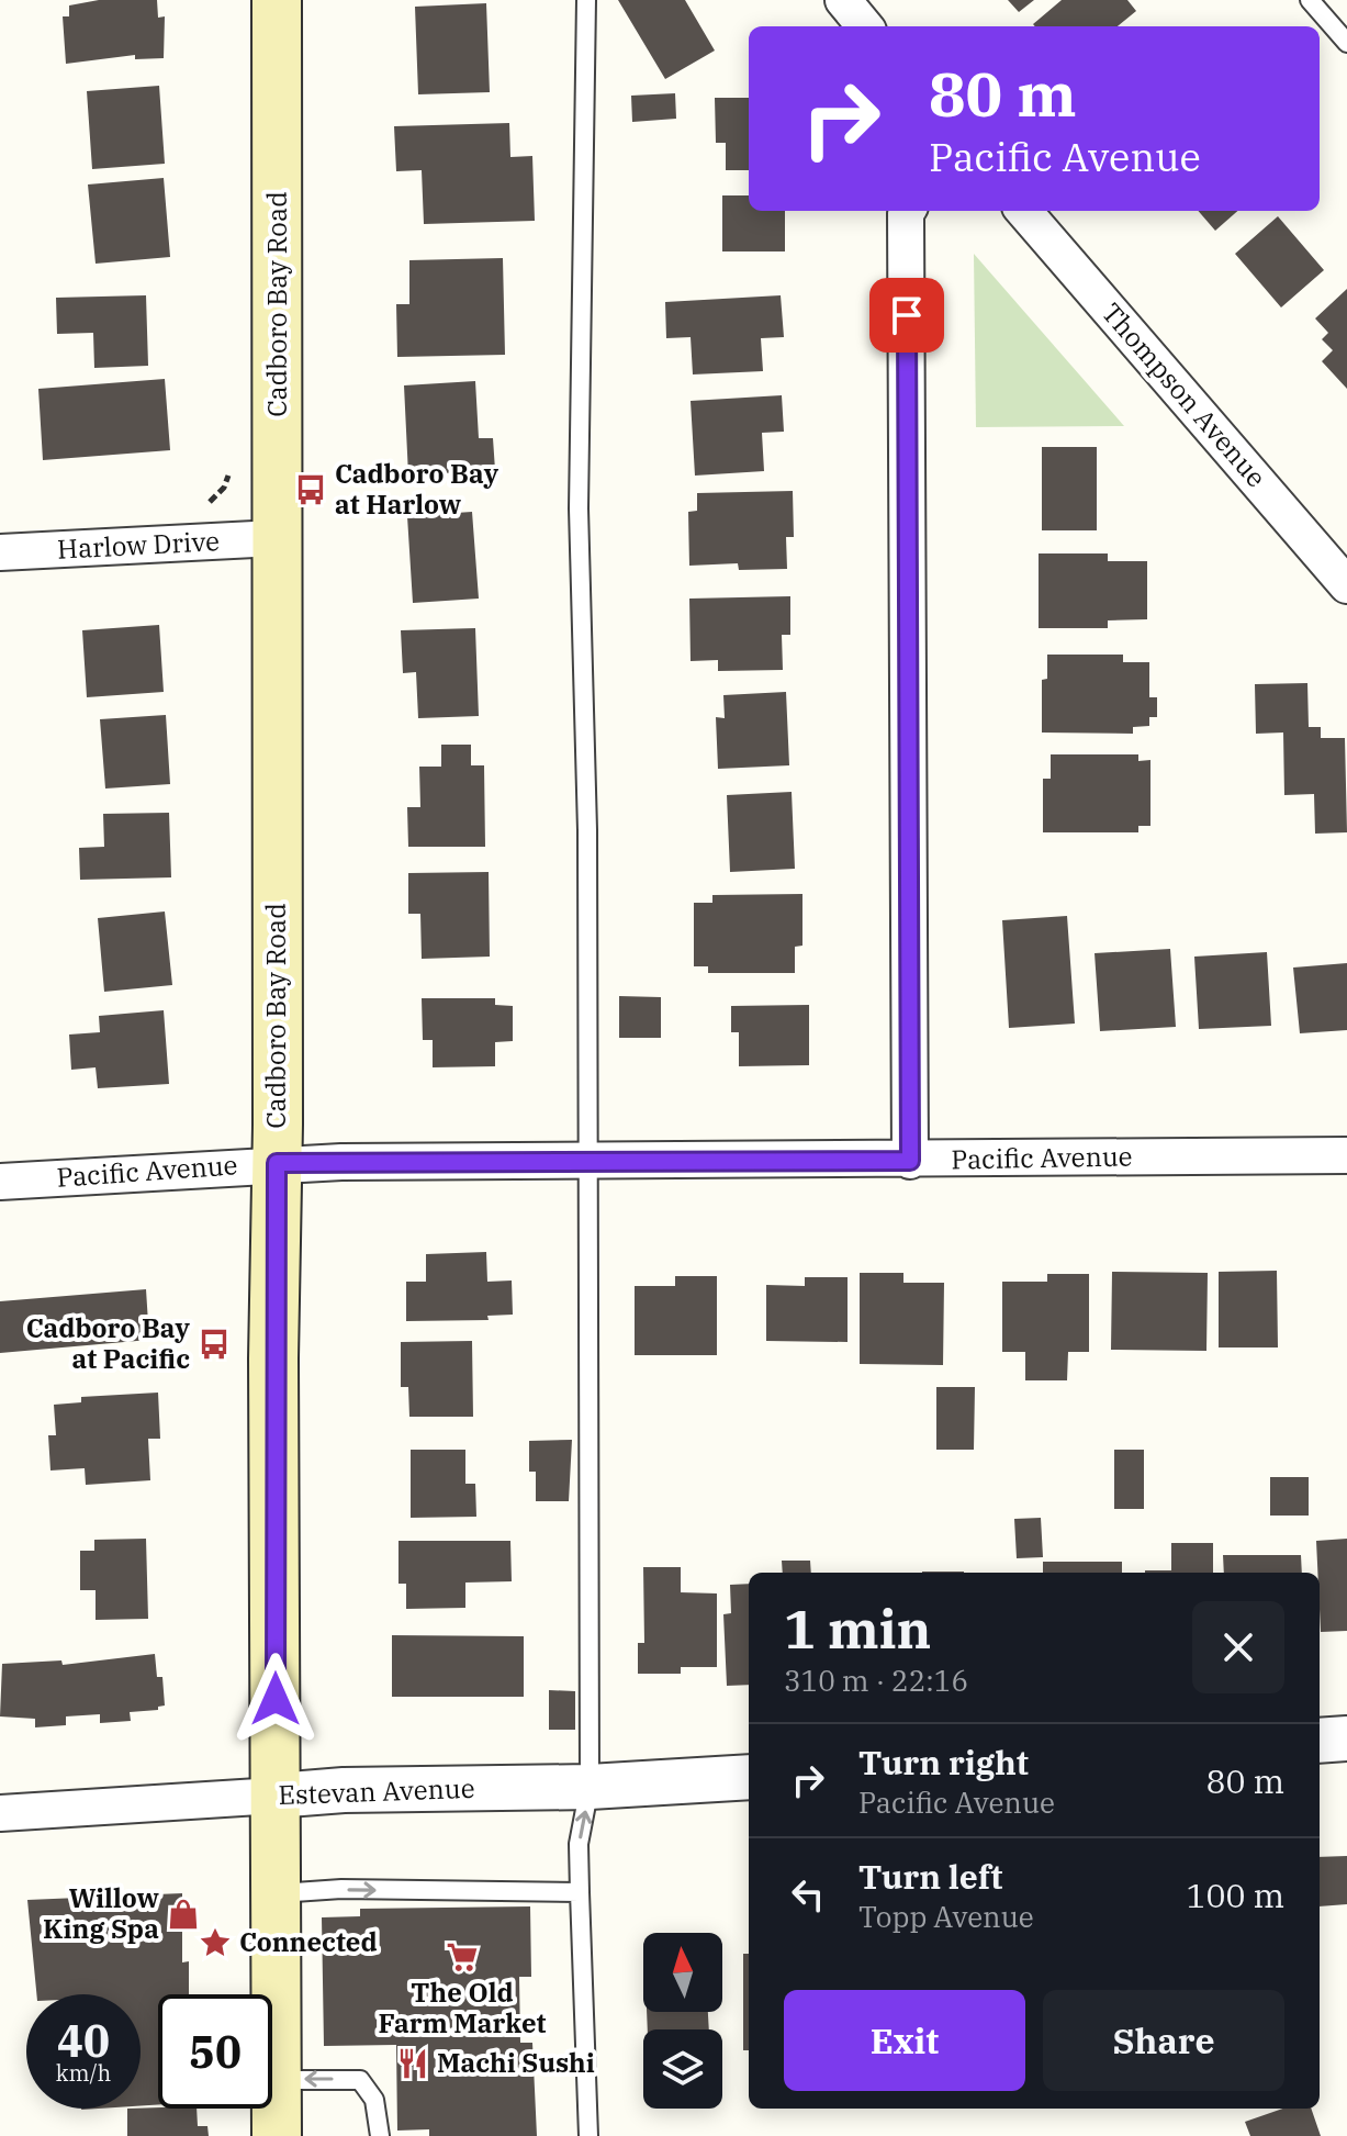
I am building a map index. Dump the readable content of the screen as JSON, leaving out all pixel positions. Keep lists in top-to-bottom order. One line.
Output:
{"streets":{"main road":["Cadboro Bay Road"],"street":["Thompson Avenue","Harlow Drive","Pacific Avenue","Estevan Avenue"]},"crossings":[["Cadboro Bay Road","Harlow Drive"],["Cadboro Bay Road","Pacific Avenue"],["Cadboro Bay Road","Estevan Avenue"]],"places":{"bus stop":["Cadboro Bay at Harlow","Cadboro Bay at Pacific"],"shop":["Willow King Spa"],"place":["Connected"],"supermarket":["The Old Farm Market"],"restaurant":["Machi Sushi"]},"north":"top","page":{"turn":["80 m","Pacific Avenue"],"heading":["1 min","310 m · 22:16"],"list":[{"name":"Turn right","note":"Pacific Avenue","value":"80 m"},{"name":"Turn left","note":"Topp Avenue","value":"100 m"}],"buttons":["Exit","Share"],"speed":"40 km/h","limit":"50"}}
